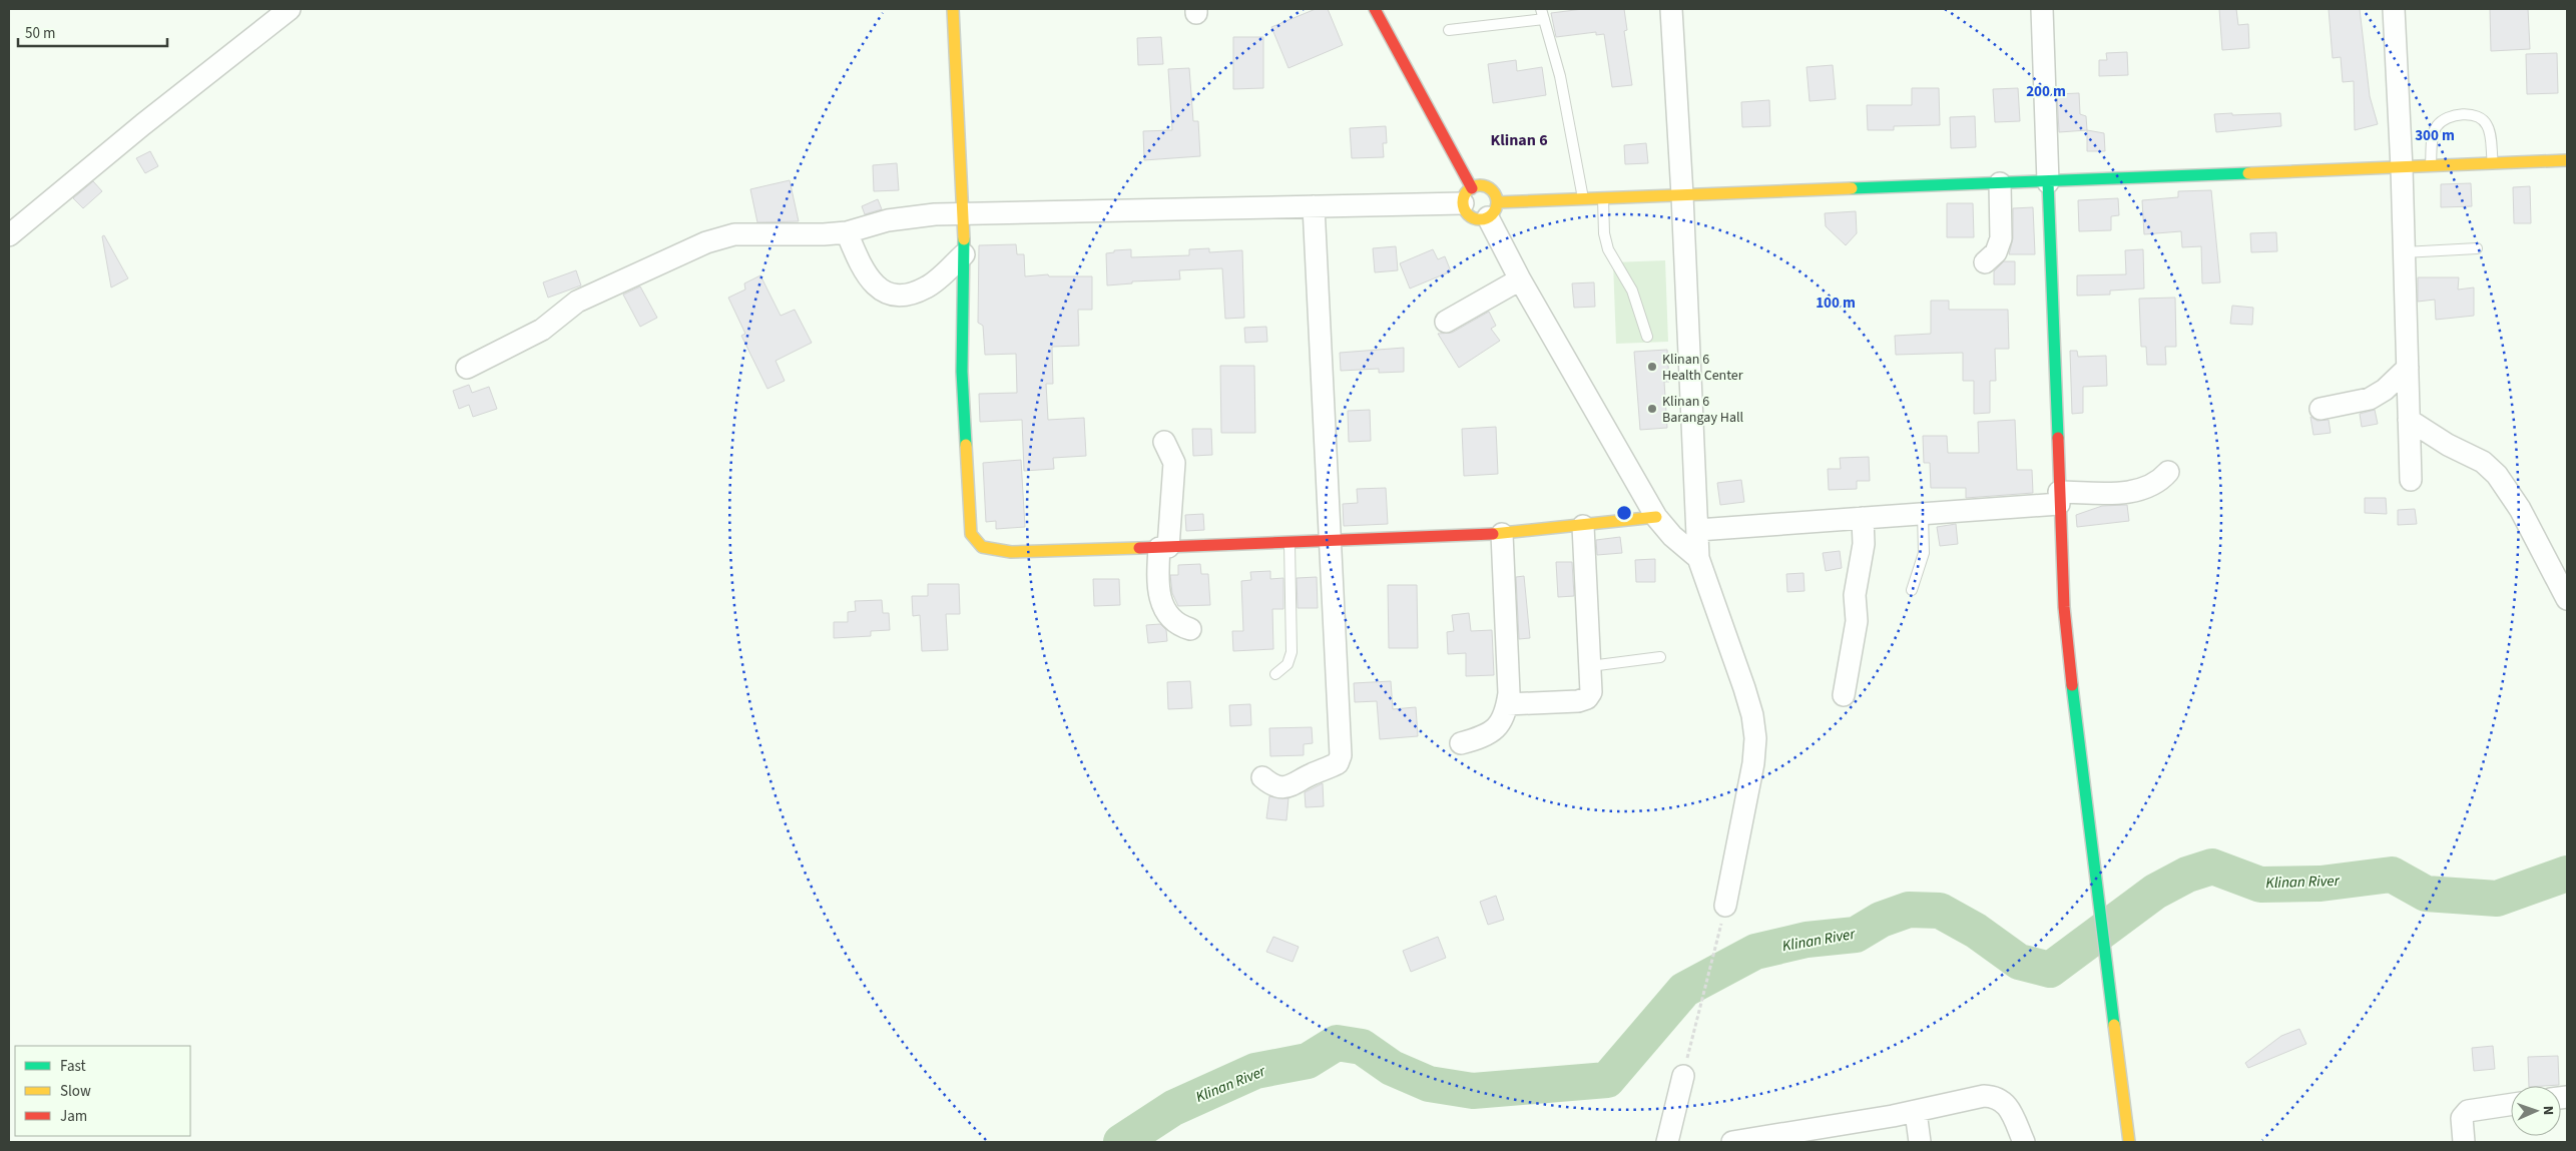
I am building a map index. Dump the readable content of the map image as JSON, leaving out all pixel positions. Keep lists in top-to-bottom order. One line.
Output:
{"districts":["Klinan 6"],"water":["Klinan River"],"places":["Klinan 6 Health Center","Klinan 6 Barangay Hall"],"legend":["Fast","Slow","Jam"],"scale_bar":"50 m","north":"right","rings":["200 m","300 m","100 m"]}
